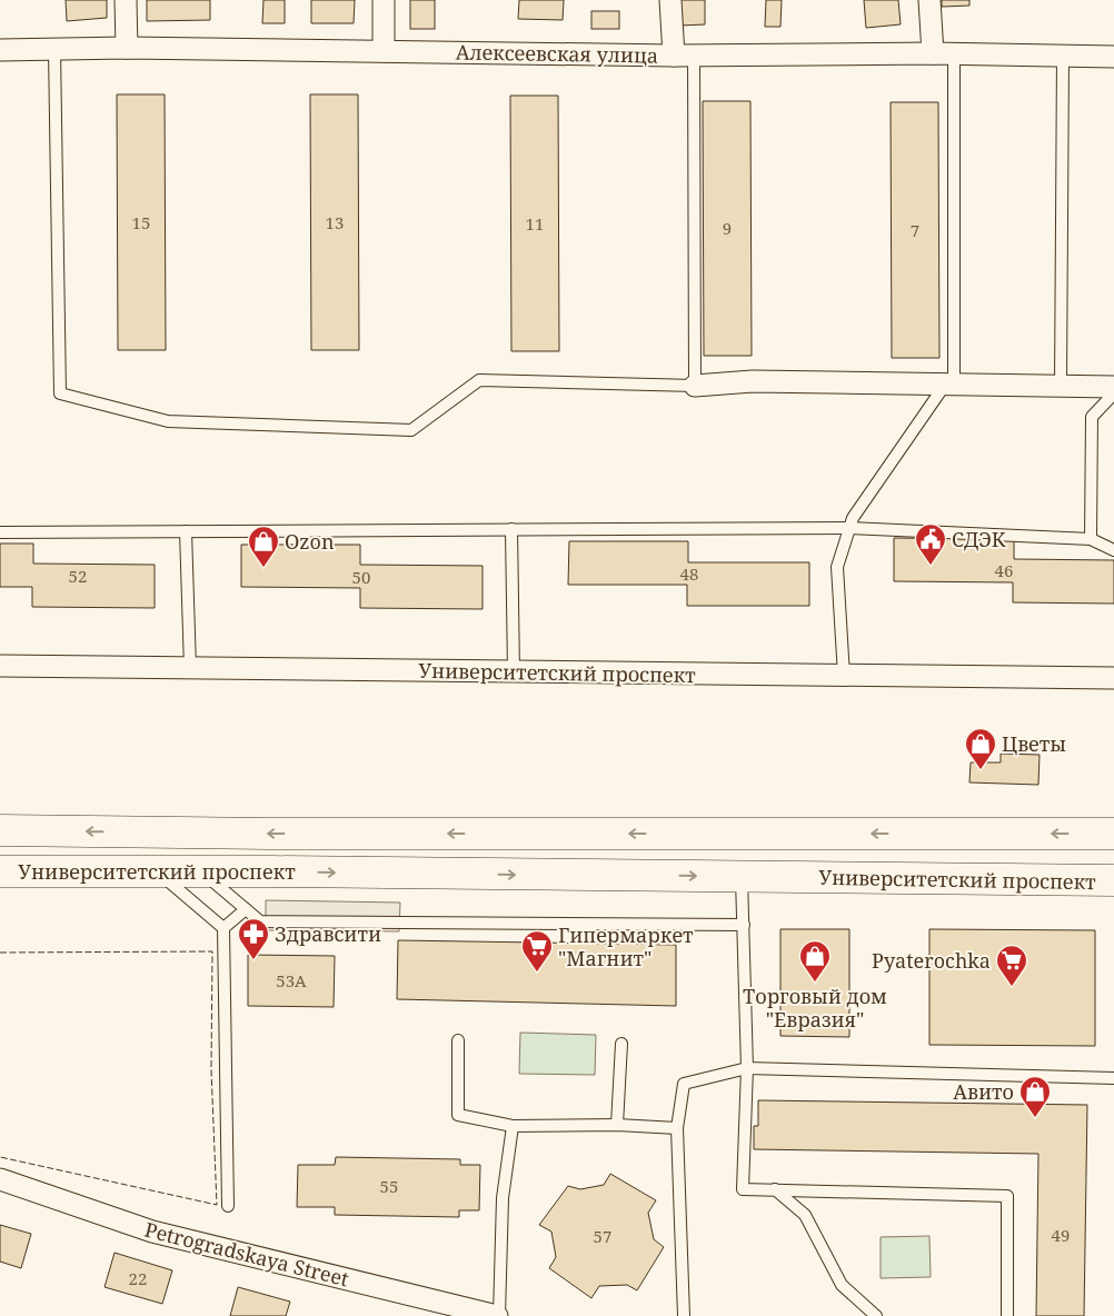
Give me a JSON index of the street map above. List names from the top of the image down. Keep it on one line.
{"streets":{"highway":["Университетский проспект"],"street":["Алексеевская улица","Petrogradskaya Street"]},"places":{"public building":["СДЭК"],"shop":["Ozon","Цветы","Торговый дом \"Евразия\"","Авито"],"pharmacy":["Здравсити"],"supermarket":["Гипермаркет \"Магнит\"","Pyaterochka"]},"house_numbers":["15","13","11","9","7","46","48","52","50","53А","55","49","57","22"]}
